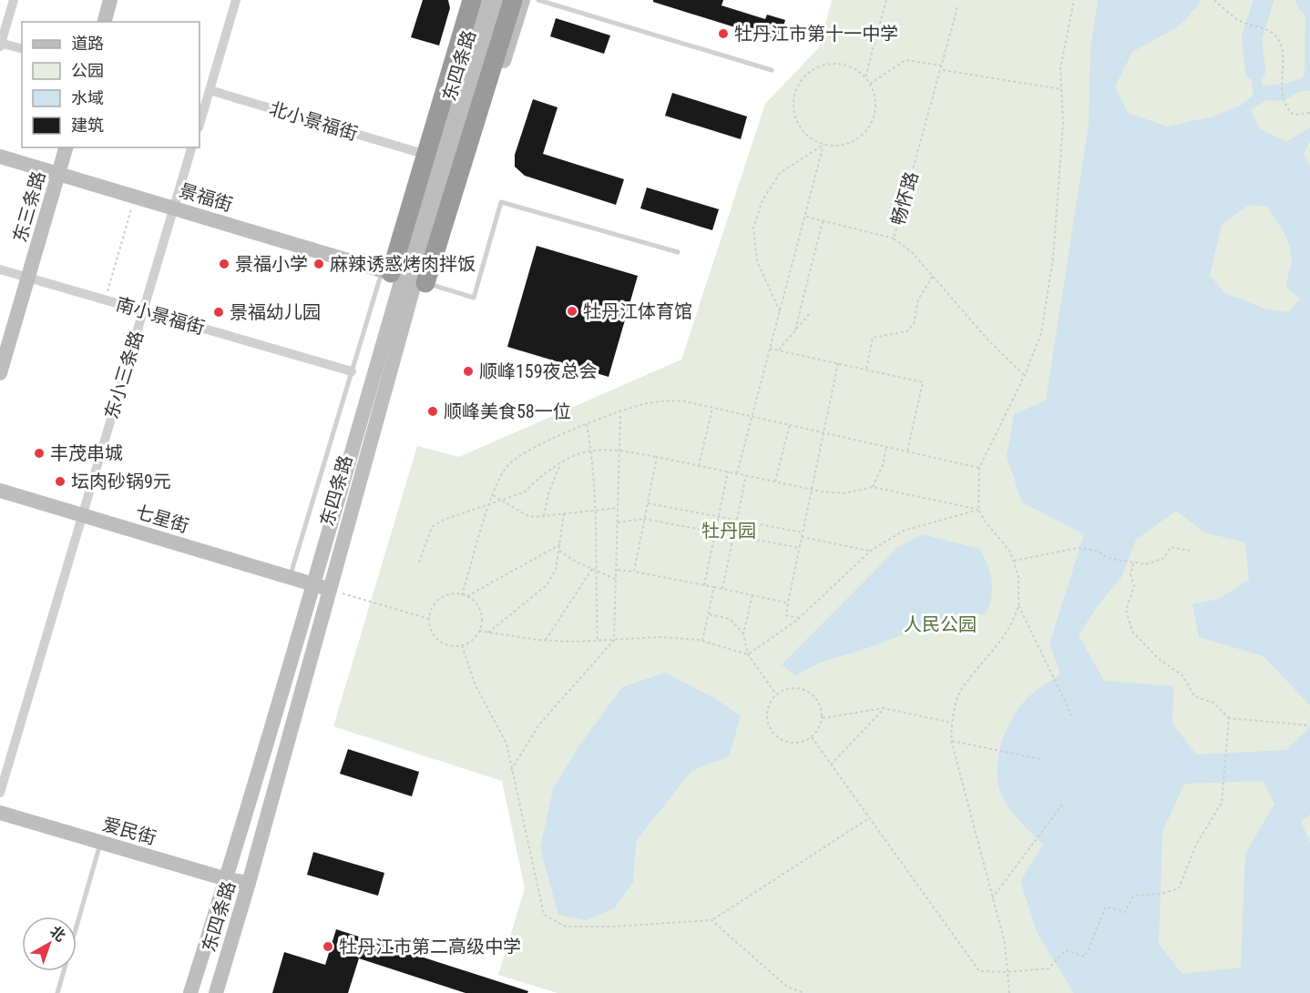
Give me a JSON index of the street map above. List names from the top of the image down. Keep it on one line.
{"streets":{"street":["东四条路","北小景福街","景福街","东三条路","南小景福街","东小三条路","七星街","爱民街"],"path":["畅怀路"]},"crossings":[["东四条路","七星街"],["东四条路","爱民街"],["景福街","东三条路"],["景福街","东小三条路"],["东三条路","南小景福街"],["南小景福街","东小三条路"],["东小三条路","七星街"]],"parks":["牡丹园","人民公园"],"places":["牡丹江市第十一中学","景福小学","麻辣诱惑烤肉拌饭","牡丹江体育馆","景福幼儿园","顺峰159夜总会","顺峰美食58一位","丰茂串城","坛肉砂锅9元","牡丹江市第二高级中学"],"legend":["道路","公园","水域","建筑"],"north":"top right"}
